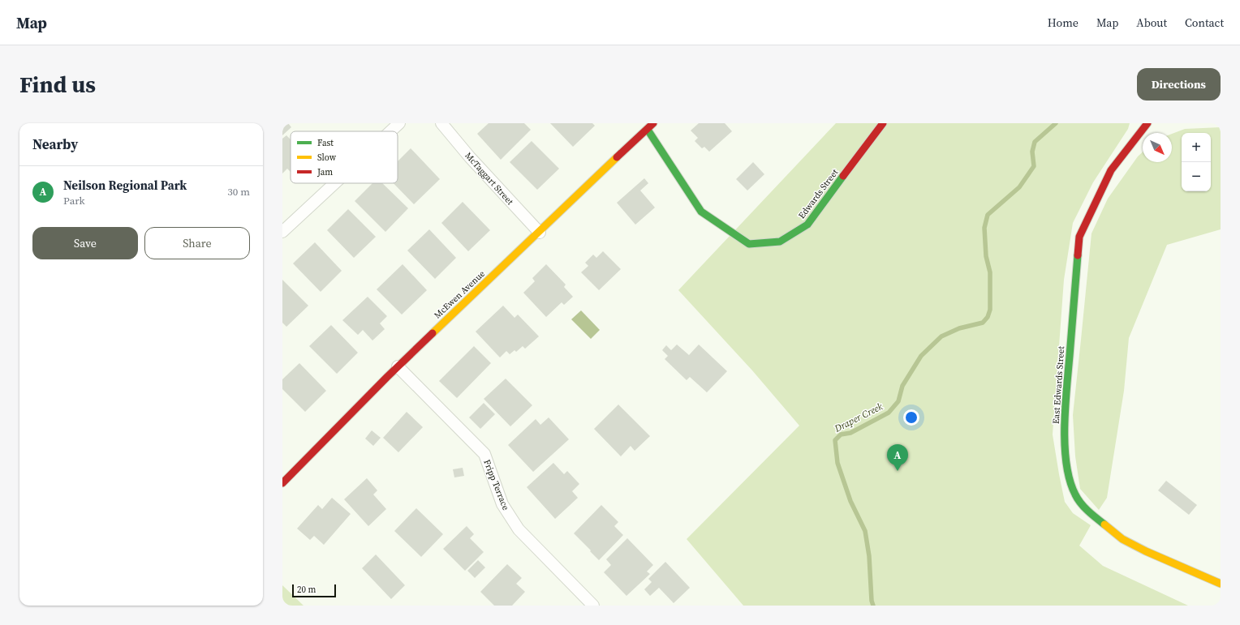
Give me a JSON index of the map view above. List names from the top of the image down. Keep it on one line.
{"streets":{"street":["McTaggart Street","Edwards Street","McEwen Avenue","East Edwards Street","Fripp Terrace"]},"crossings":[["McTaggart Street","McEwen Avenue"],["Edwards Street","McEwen Avenue"],["McEwen Avenue","Fripp Terrace"]],"water":["Draper Creek"],"legend":["Fast","Slow","Jam"],"scale_bar":"20 m","north":"bottom right","page":{"header":"Map","nav":["Home","Map","About","Contact"],"buttons":["Directions",["Save","Share"]],"title":"Find us","heading":"Nearby","map_buttons":["+","−"],"list":[{"mark":"A","name":"Neilson Regional Park","note":"Park","value":"30 m"}],"pins":"A","scale":"20 m"}}
